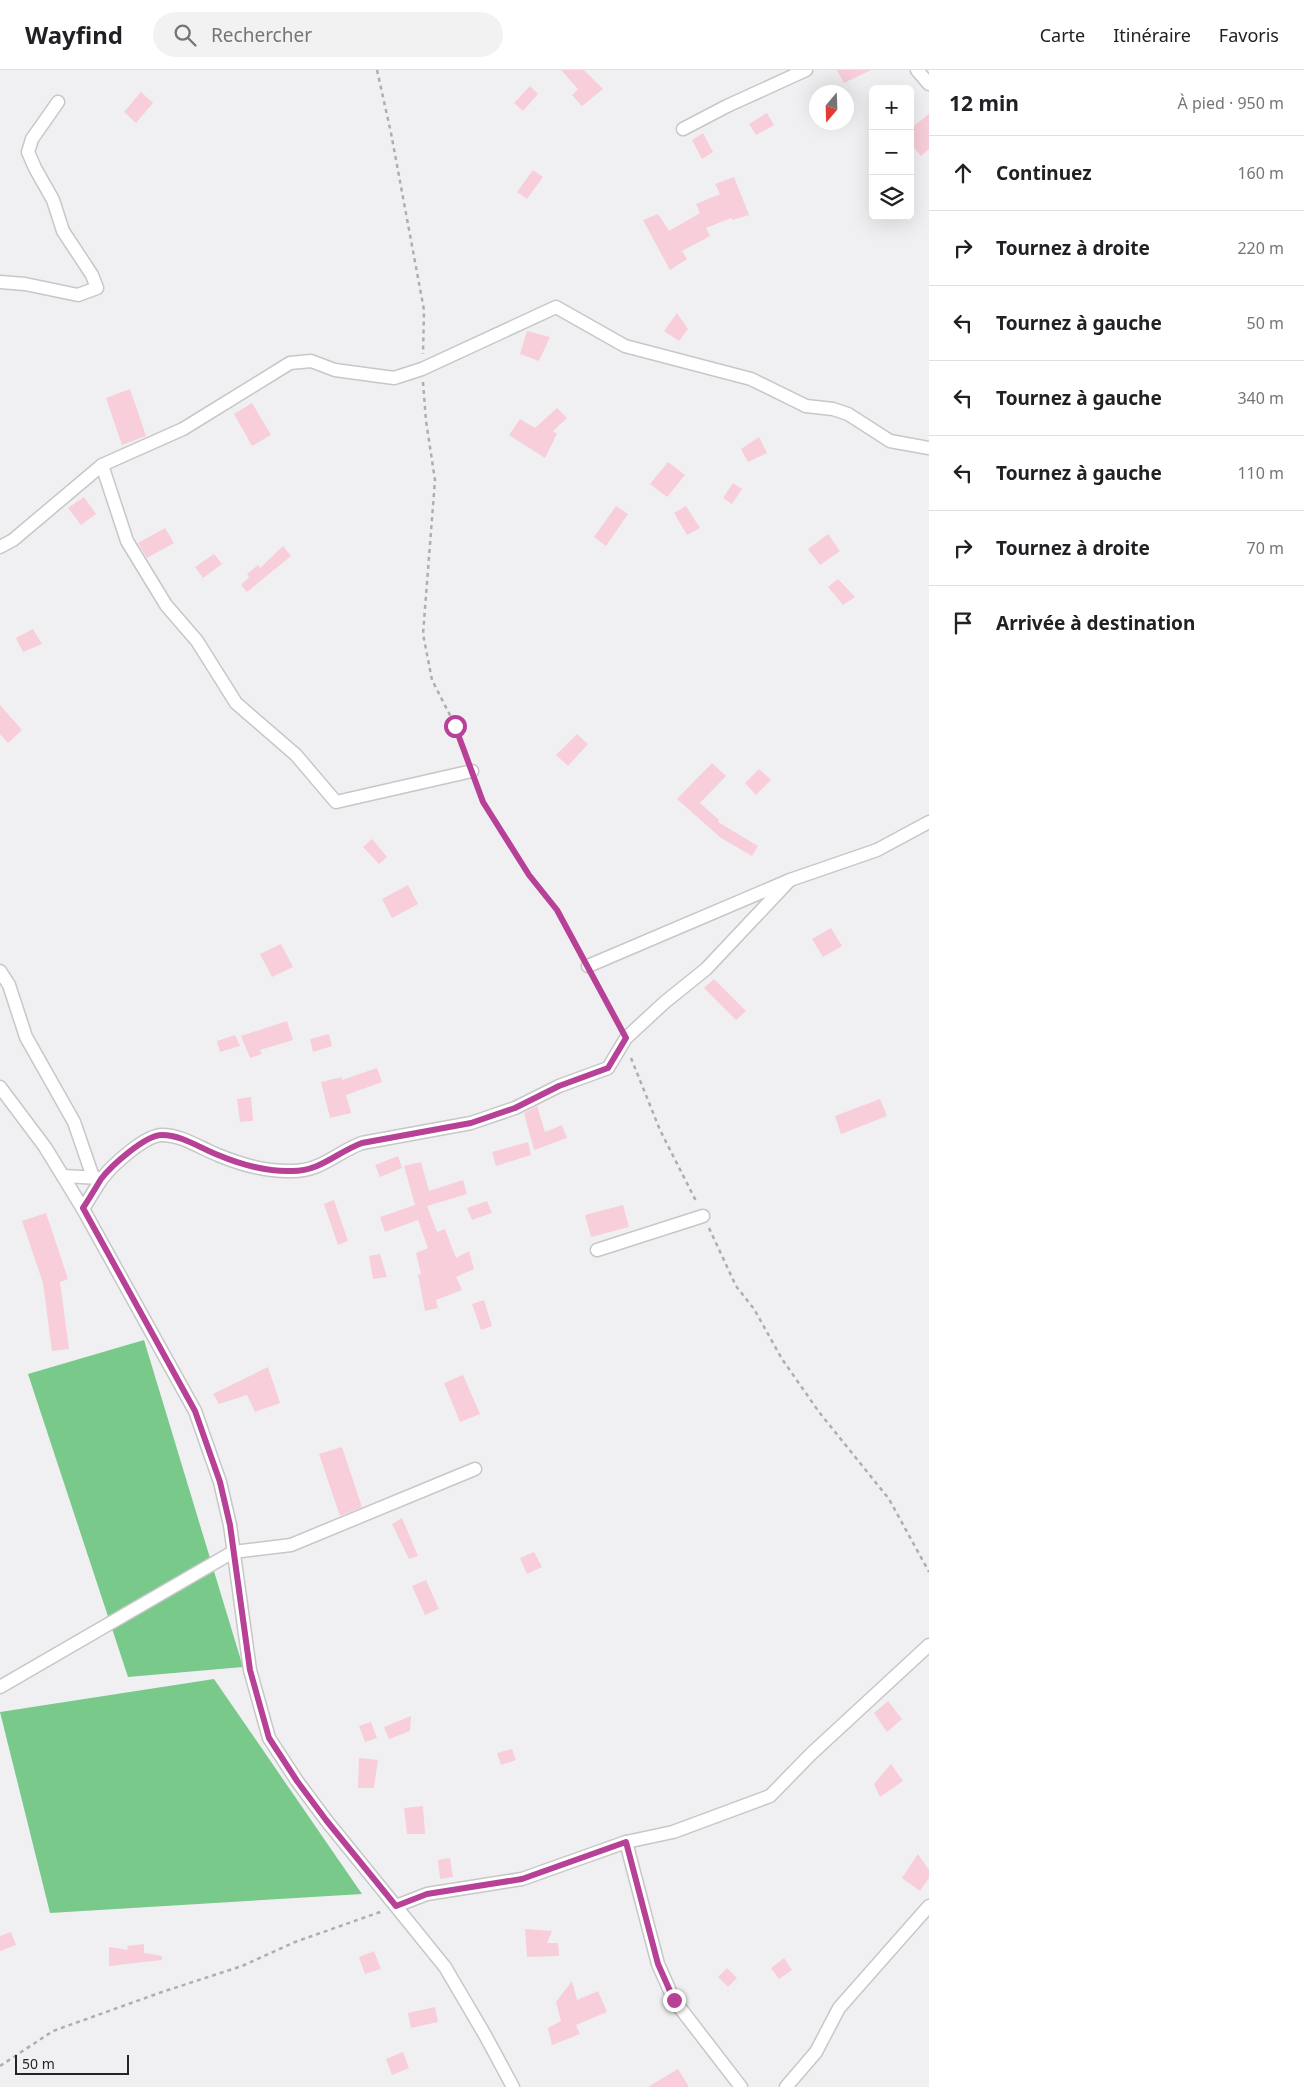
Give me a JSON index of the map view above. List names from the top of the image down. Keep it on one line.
{"scale_bar":"50 m","north":"bottom","page":{"header":"Wayfind","search":"Rechercher","nav":["Carte","Itinéraire","Favoris"],"heading":["12 min","À pied · 950 m"],"map_buttons":["+","−"],"list":[["Continuez","160 m"],["Tournez à droite","220 m"],["Tournez à gauche","50 m"],["Tournez à gauche","340 m"],["Tournez à gauche","110 m"],["Tournez à droite","70 m"],"Arrivée à destination"],"scale":"50 m"}}
